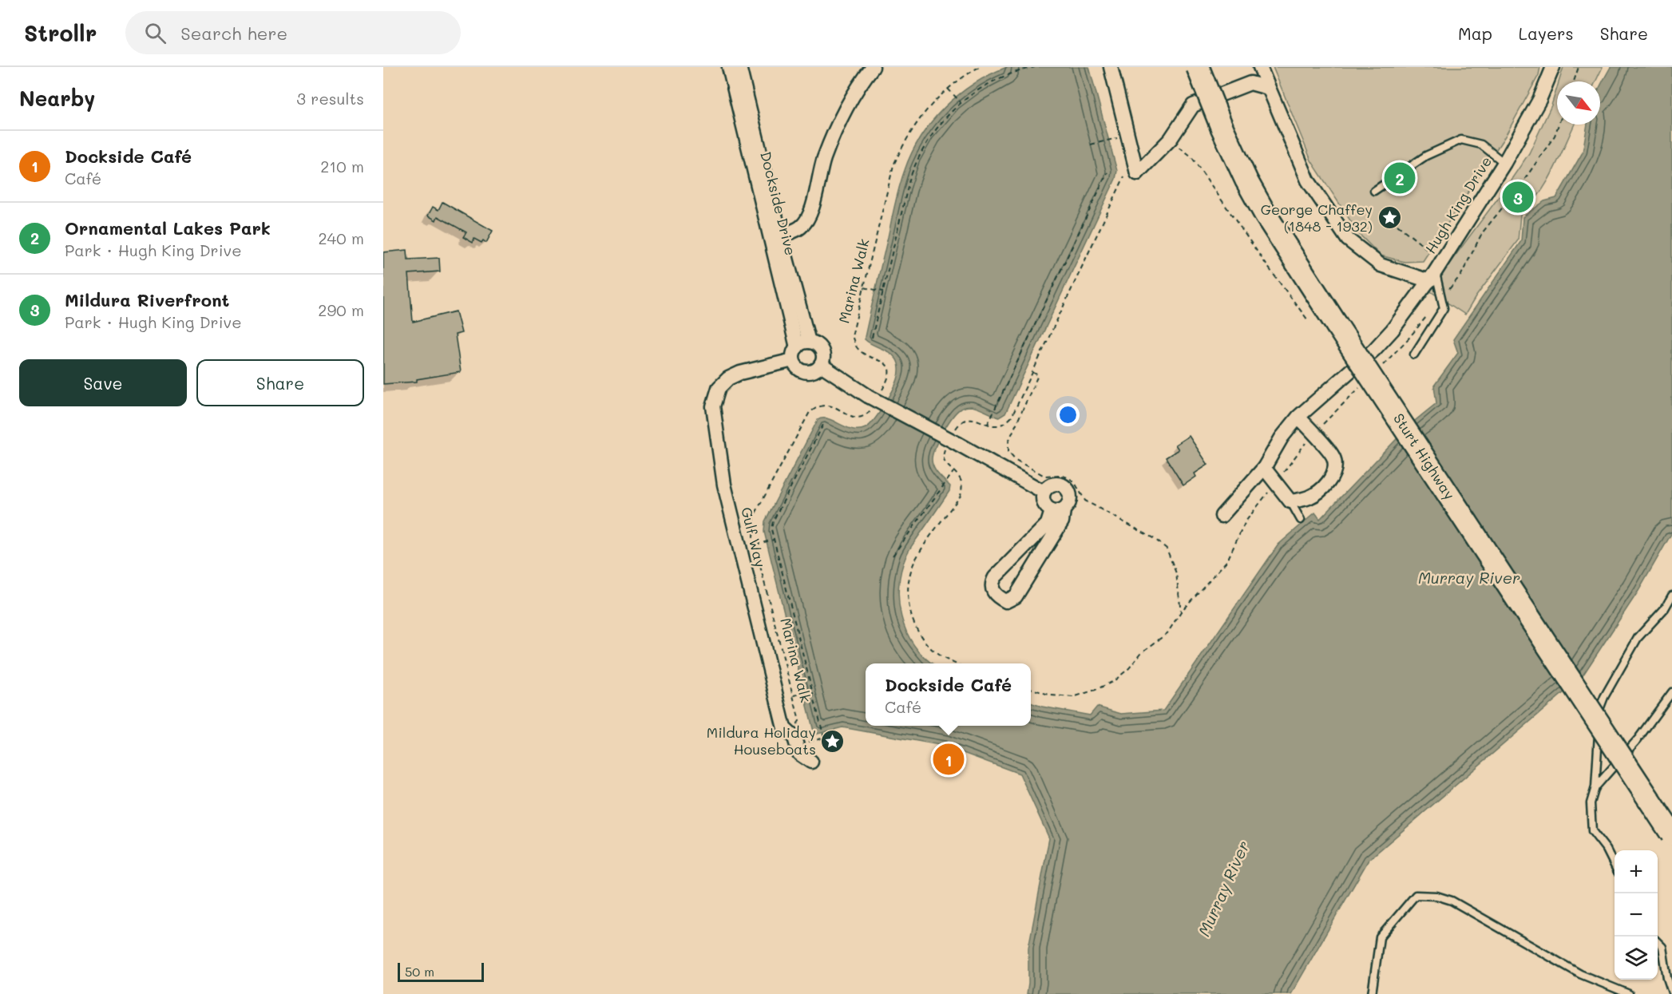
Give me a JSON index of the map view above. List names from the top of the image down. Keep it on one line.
{"streets":{"highway":["Sturt Highway"],"street":["Dockside Drive","Hugh King Drive","Gulf Way"],"path":["Marina Walk"]},"crossings":[["Dockside Drive","Gulf Way"],["Marina Walk","Gulf Way"]],"water":["Murray River"],"places":{"place":["George Chaffey (1848 - 1932)","Mildura Holiday Houseboats"]},"scale_bar":"50 m","north":"bottom right","page":{"header":"Strollr","search":"Search here","nav":["Map","Layers","Share"],"heading":["Nearby","3 results"],"list":[{"mark":"1","name":"Dockside Café","note":"Café","value":"210 m"},{"mark":"2","name":"Ornamental Lakes Park","note":"Park · Hugh King Drive","value":"240 m"},{"mark":"3","name":"Mildura Riverfront","note":"Park · Hugh King Drive","value":"290 m"}],"pins":["2","3","1"],"buttons":["Save","Share"],"popup":["Dockside Café","Café"],"map_buttons":["+","−"],"scale":"50 m"}}
